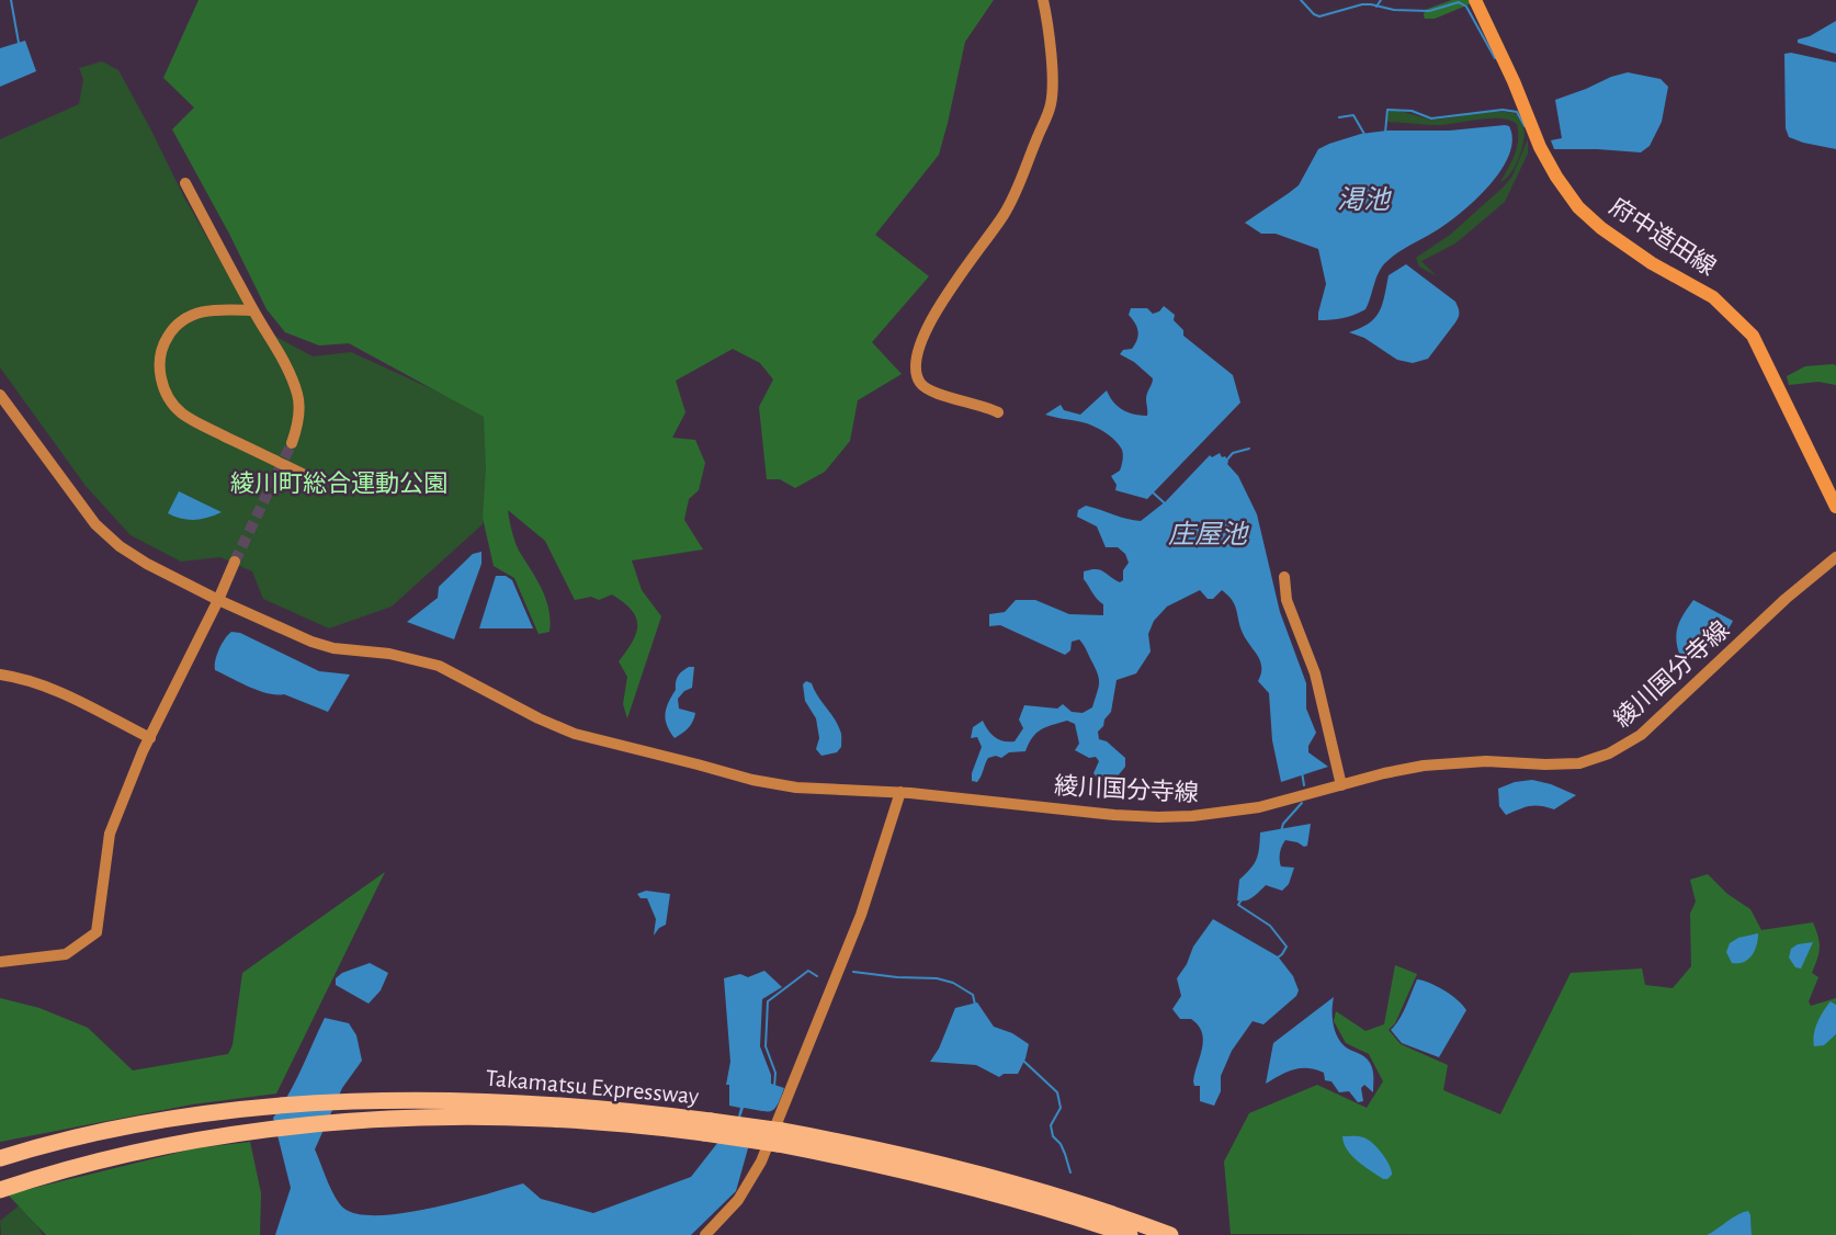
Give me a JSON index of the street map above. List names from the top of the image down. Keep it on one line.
{"streets":{"highway":["Takamatsu Expressway"],"main road":["府中造田線"],"street":["綾川国分寺線"]},"water":["渇池","庄屋池"],"parks":["綾川町総合運動公園"]}
